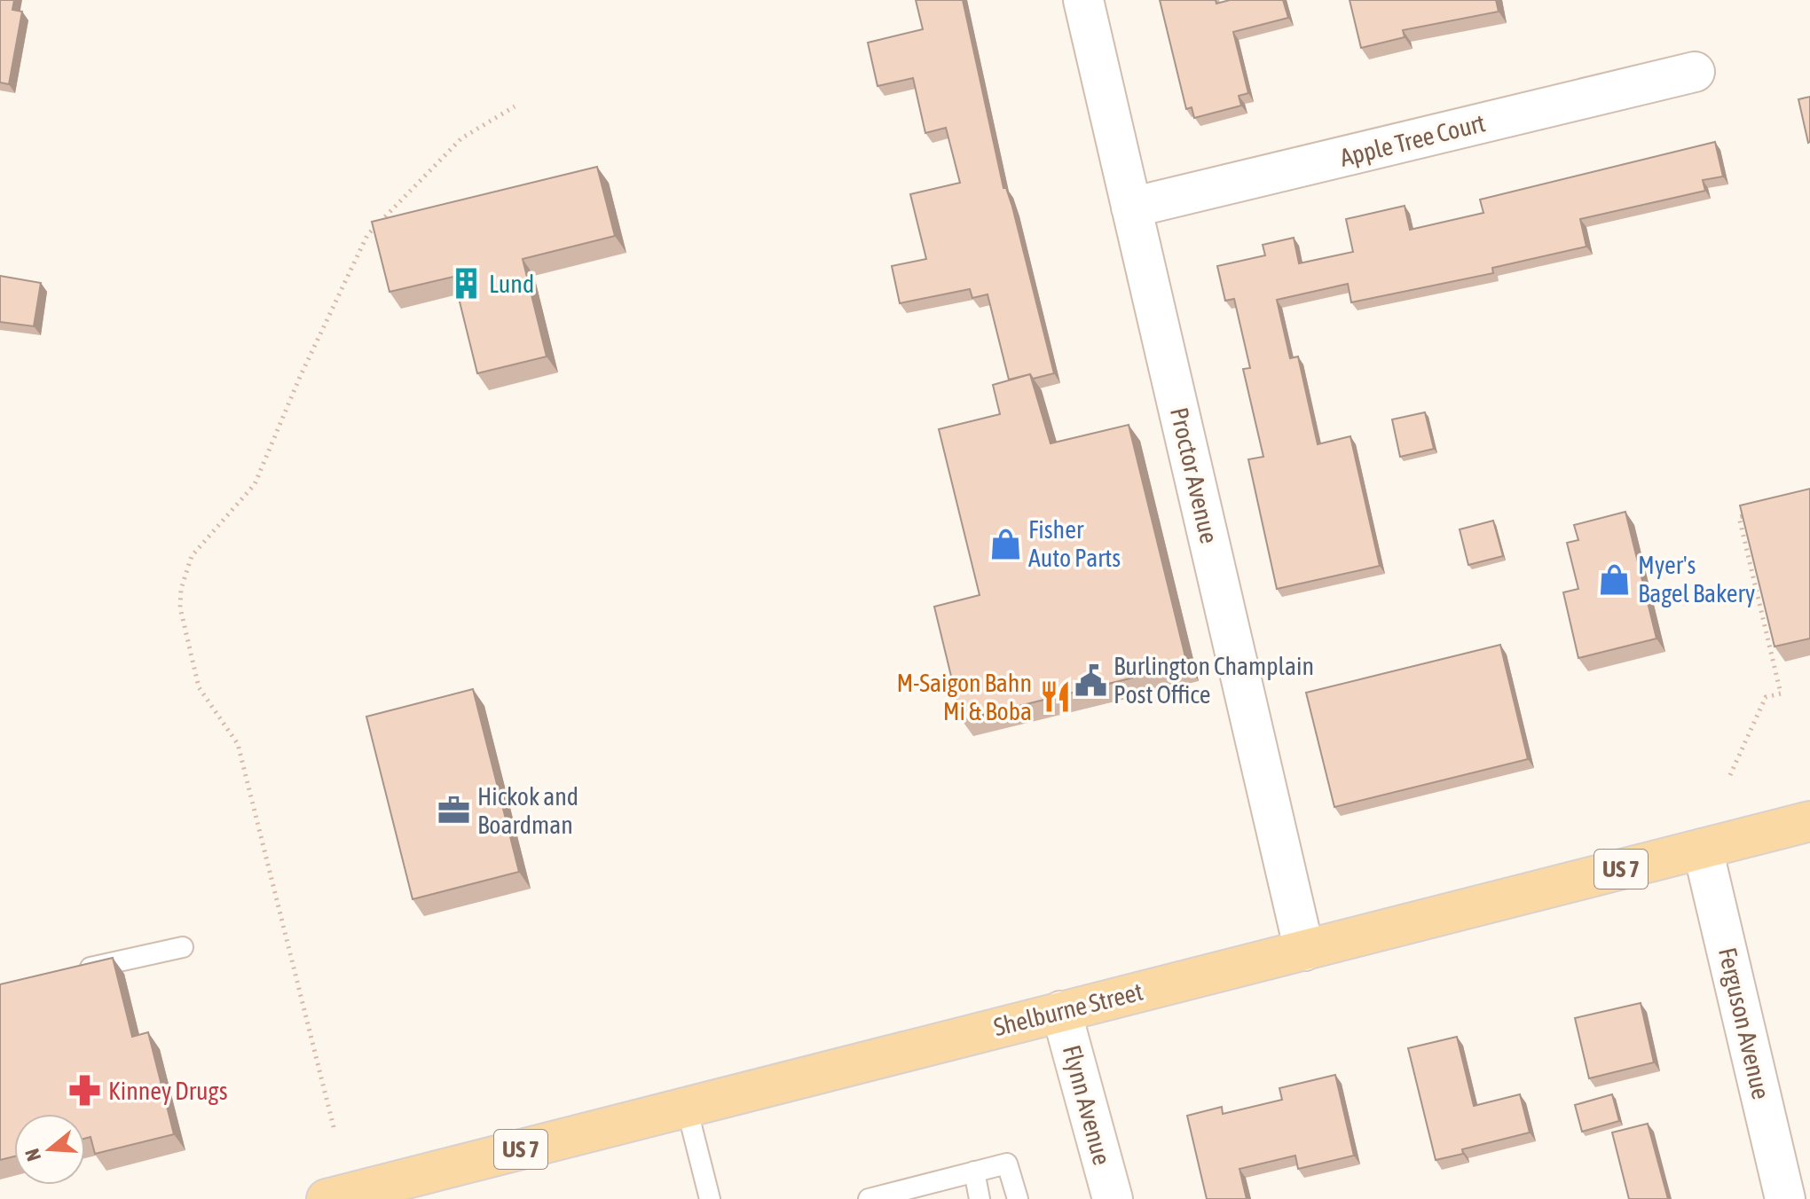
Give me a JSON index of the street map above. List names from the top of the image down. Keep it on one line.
{"streets":{"main road":["US 7","Shelburne Street"],"street":["Apple Tree Court","Proctor Avenue","Ferguson Avenue","Flynn Avenue"]},"crossings":[["Apple Tree Court","Proctor Avenue"],["Proctor Avenue","Shelburne Street"],["Shelburne Street","Ferguson Avenue"],["Shelburne Street","Flynn Avenue"]],"places":{"building":["Lund"],"shop":["Fisher Auto Parts","Myer's Bagel Bakery"],"public building":["Burlington Champlain Post Office"],"restaurant":["M-Saigon Bahn Mi & Boba"],"office":["Hickok and Boardman"],"pharmacy":["Kinney Drugs"]},"north":"left"}
